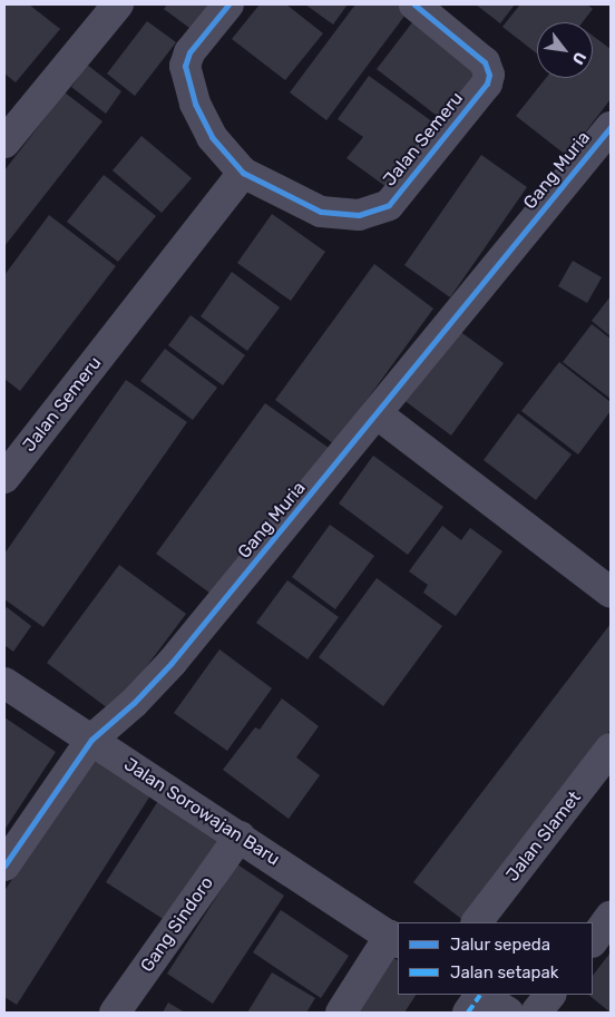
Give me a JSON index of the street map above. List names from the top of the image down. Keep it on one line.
{"streets":{"street":["Jalan Semeru","Gang Muria","Jalan Sorowajan Baru","Jalan Slamet","Gang Sindoro"]},"crossings":[["Gang Muria","Jalan Sorowajan Baru"],["Jalan Sorowajan Baru","Gang Sindoro"]],"legend":["Jalur sepeda","Jalan setapak"],"north":"bottom right"}
